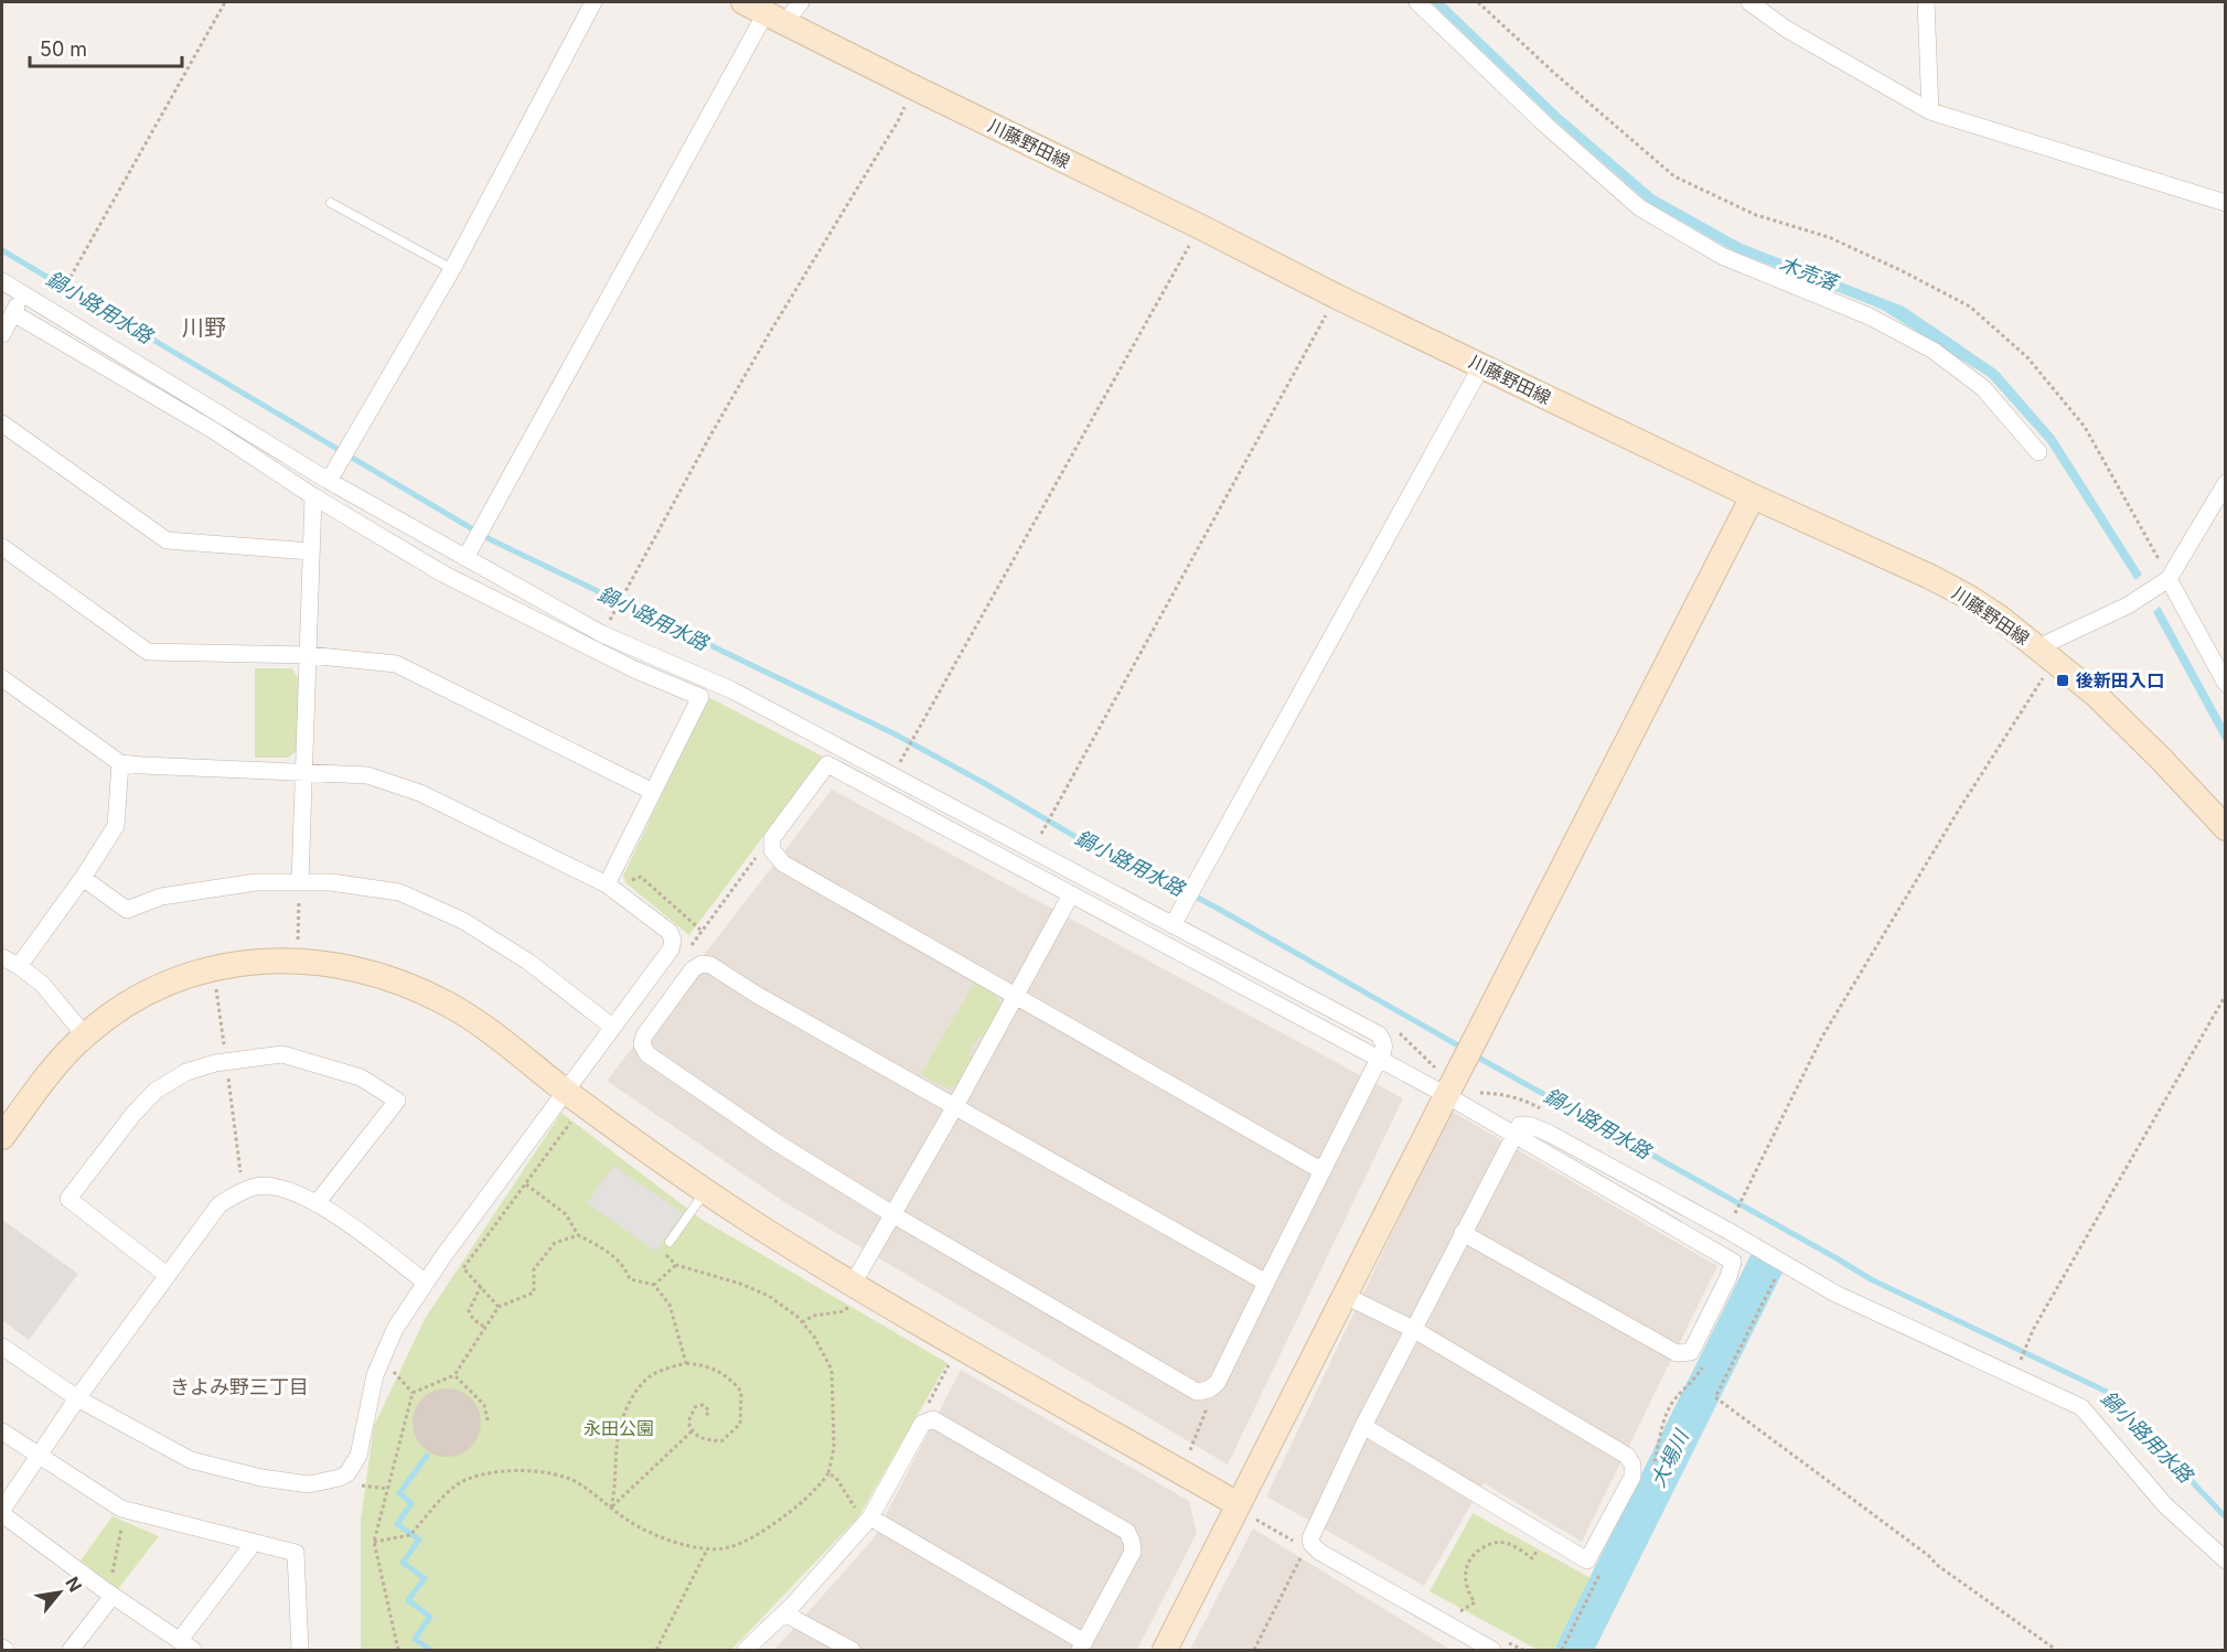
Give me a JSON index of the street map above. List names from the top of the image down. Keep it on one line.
{"streets":{"street":["川藤野田線"]},"districts":["川野","きよみ野三丁目"],"water":["木売落","鍋小路用水路","大場川"],"parks":["永田公園"],"places":{"transit":["後新田入口"]},"scale_bar":"50 m","north":"top right"}
